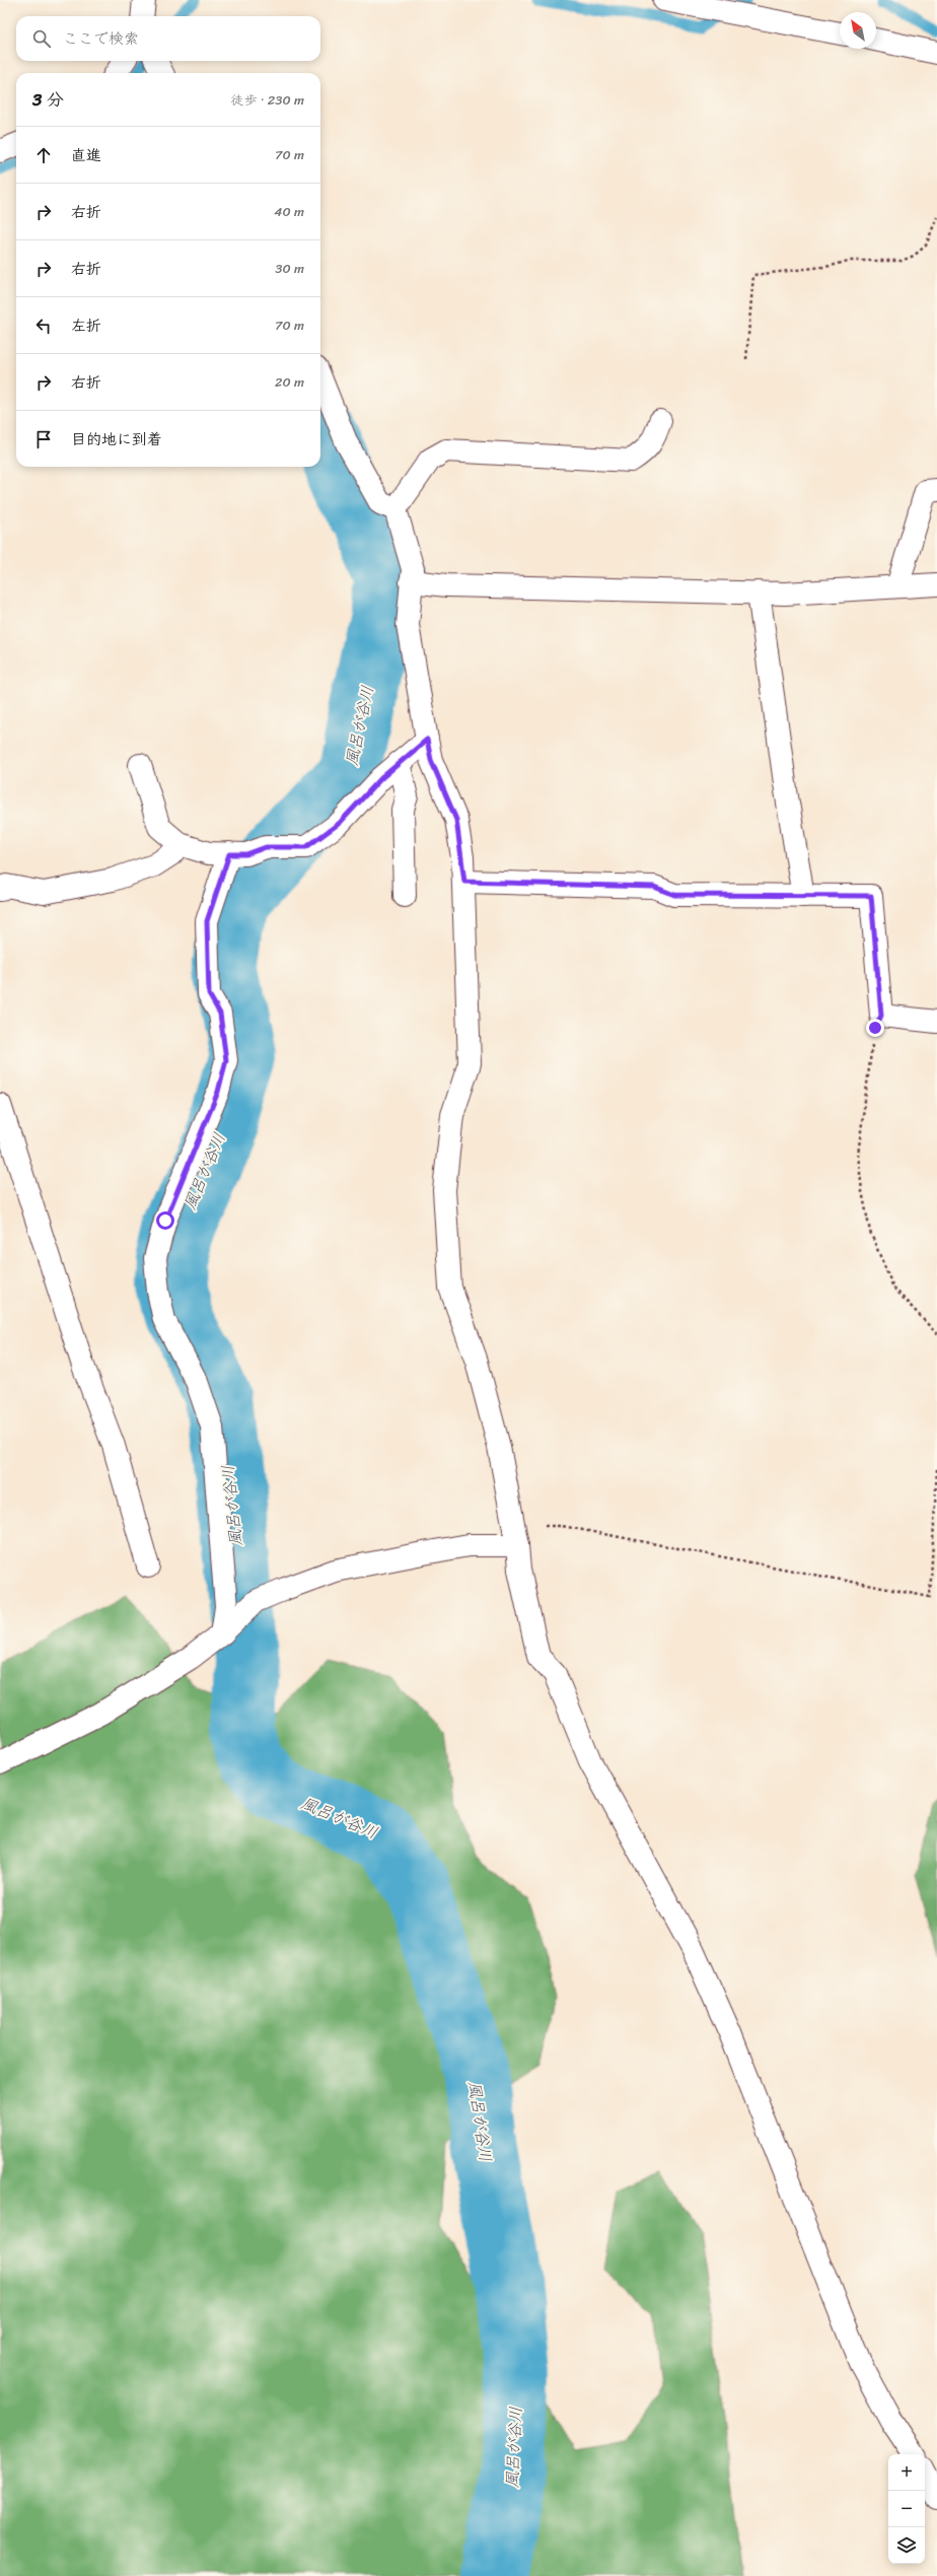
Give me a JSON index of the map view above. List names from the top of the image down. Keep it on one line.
{"water":["風呂が谷川"],"north":"top left","page":{"search":"ここで検索","heading":["3 分","徒歩 · 230 m"],"list":[["直進","70 m"],["右折","40 m"],["右折","30 m"],["左折","70 m"],["右折","20 m"],"目的地に到着"],"map_buttons":["+","−"]}}
